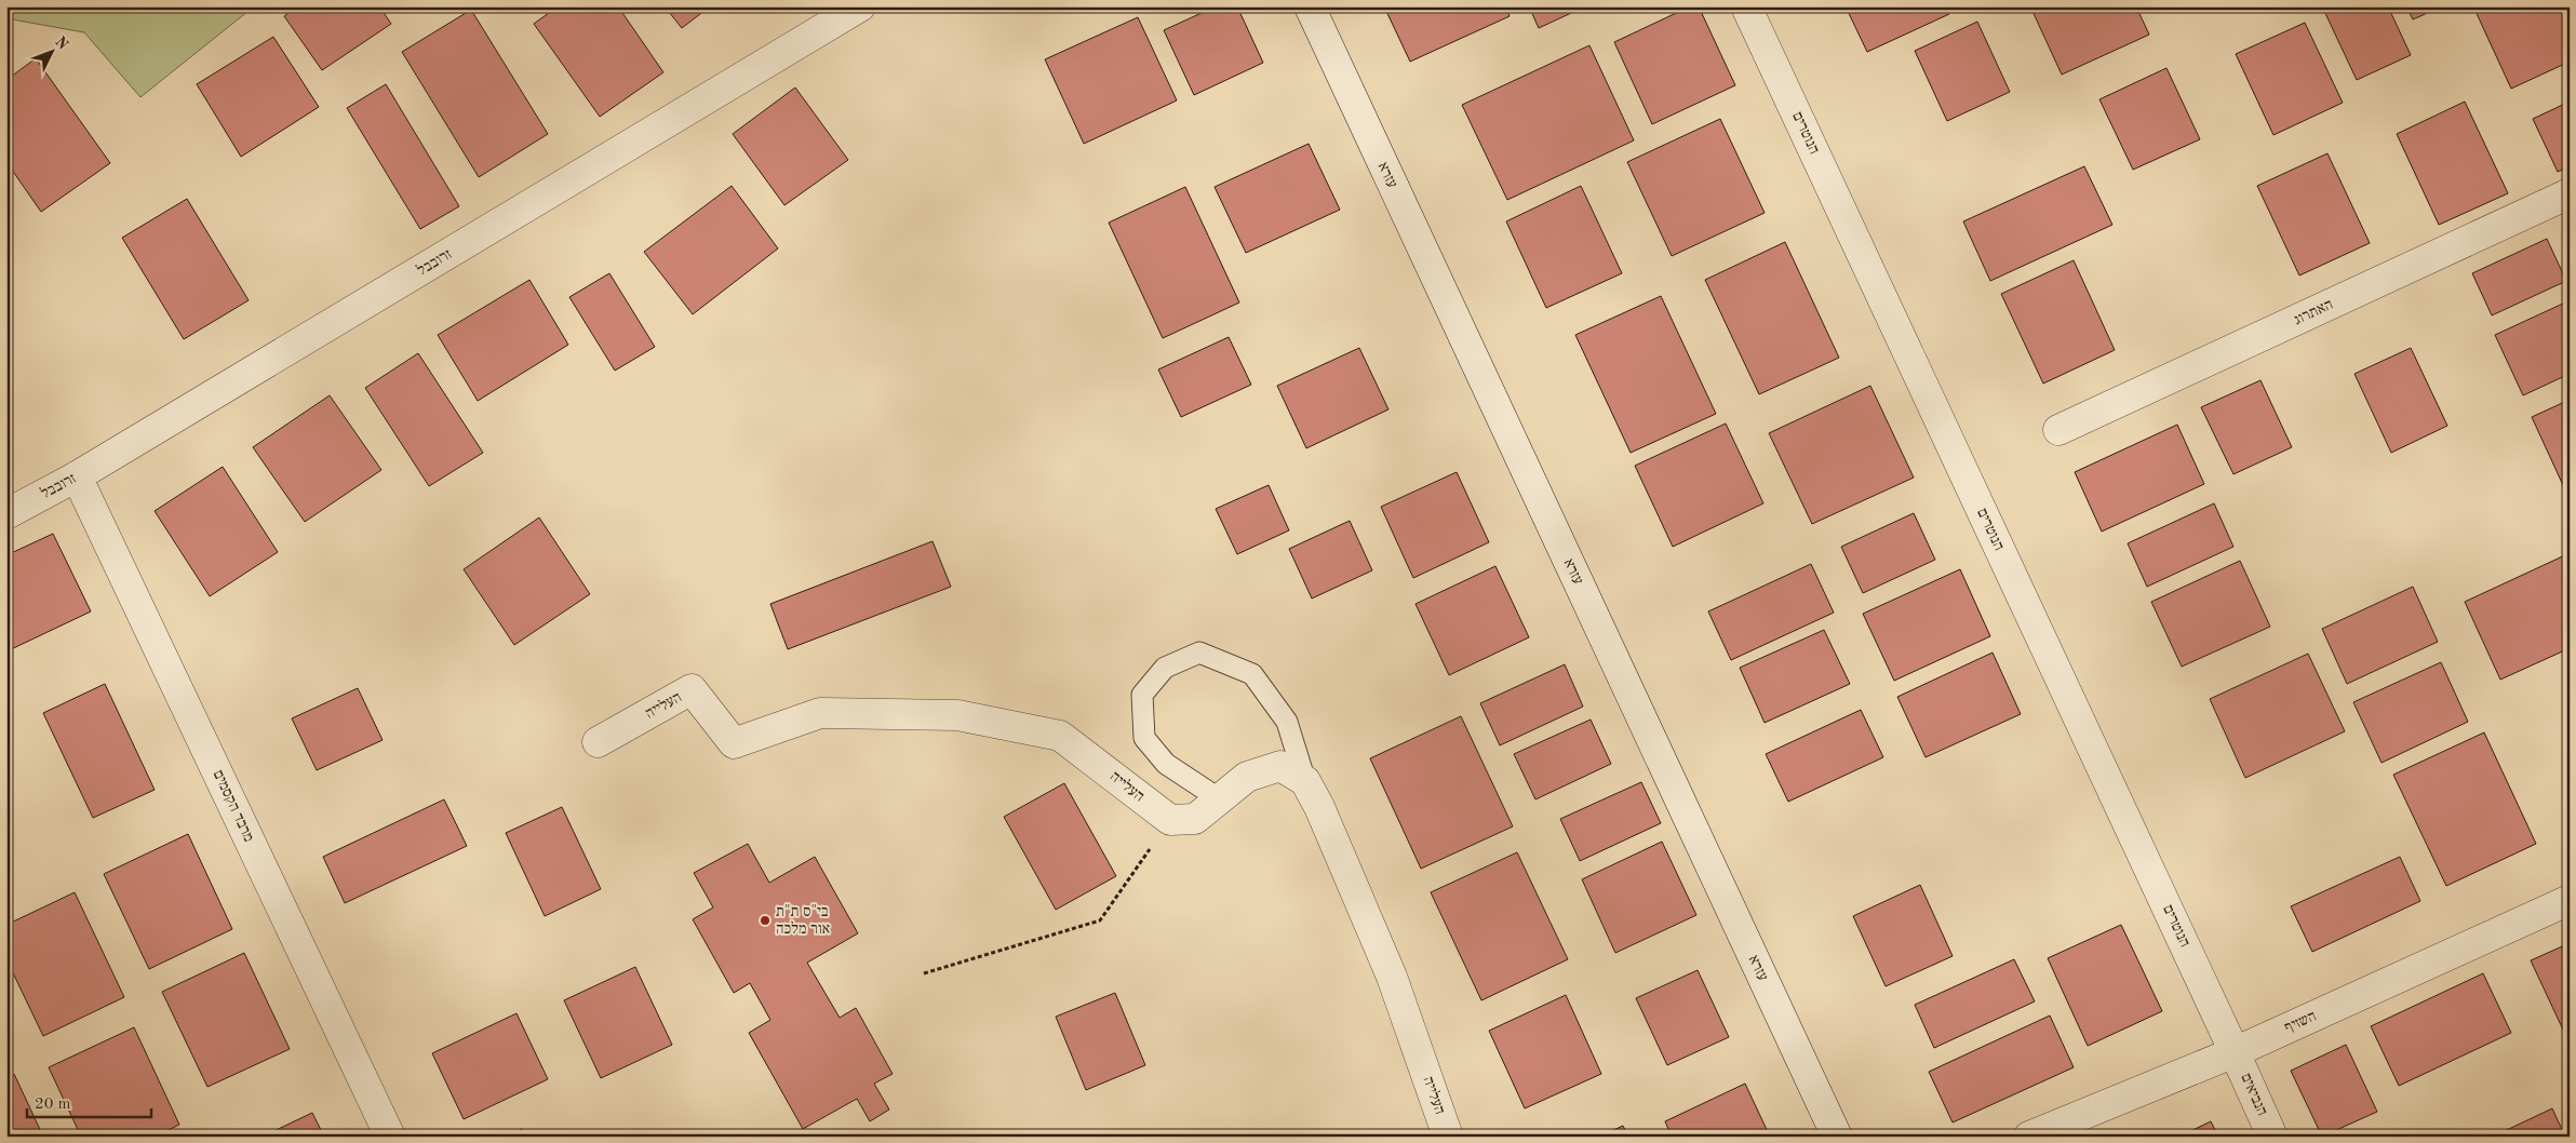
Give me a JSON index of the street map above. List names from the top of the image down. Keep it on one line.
{"streets":{"street":["הנוטרים","עזרא","זרובבל","האתרוג","העלייה","מרבד הקסמים","השזיף","הנביאים"]},"crossings":[["הנוטרים","השזיף"],["הנוטרים","הנביאים"],["זרובבל","מרבד הקסמים"],["השזיף","הנביאים"]],"places":["בי\"ס ת\"ת אור מלכה"],"scale_bar":"20 m","north":"top right"}
